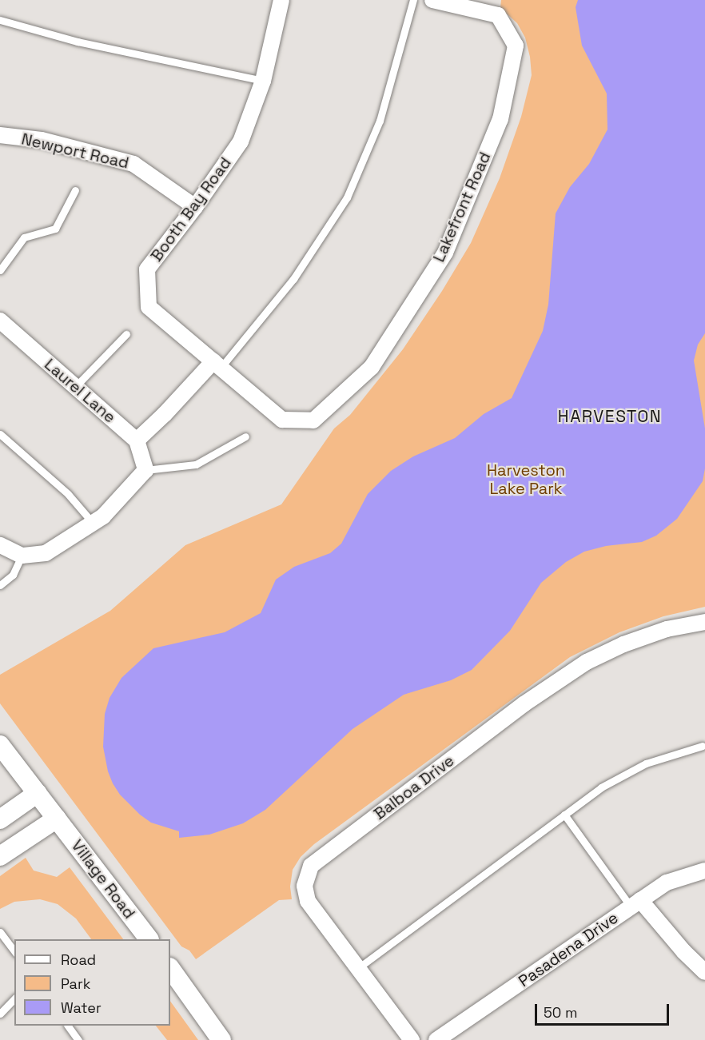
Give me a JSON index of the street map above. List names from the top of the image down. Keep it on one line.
{"streets":{"street":["Newport Road","Lakefront Road","Booth Bay Road","Laurel Lane","Balboa Drive","Village Road","Pasadena Drive"]},"crossings":[["Newport Road","Booth Bay Road"],["Lakefront Road","Booth Bay Road"]],"districts":["HARVESTON"],"parks":["Harveston Lake Park"],"legend":["Road","Park","Water"],"scale_bar":"50 m"}
